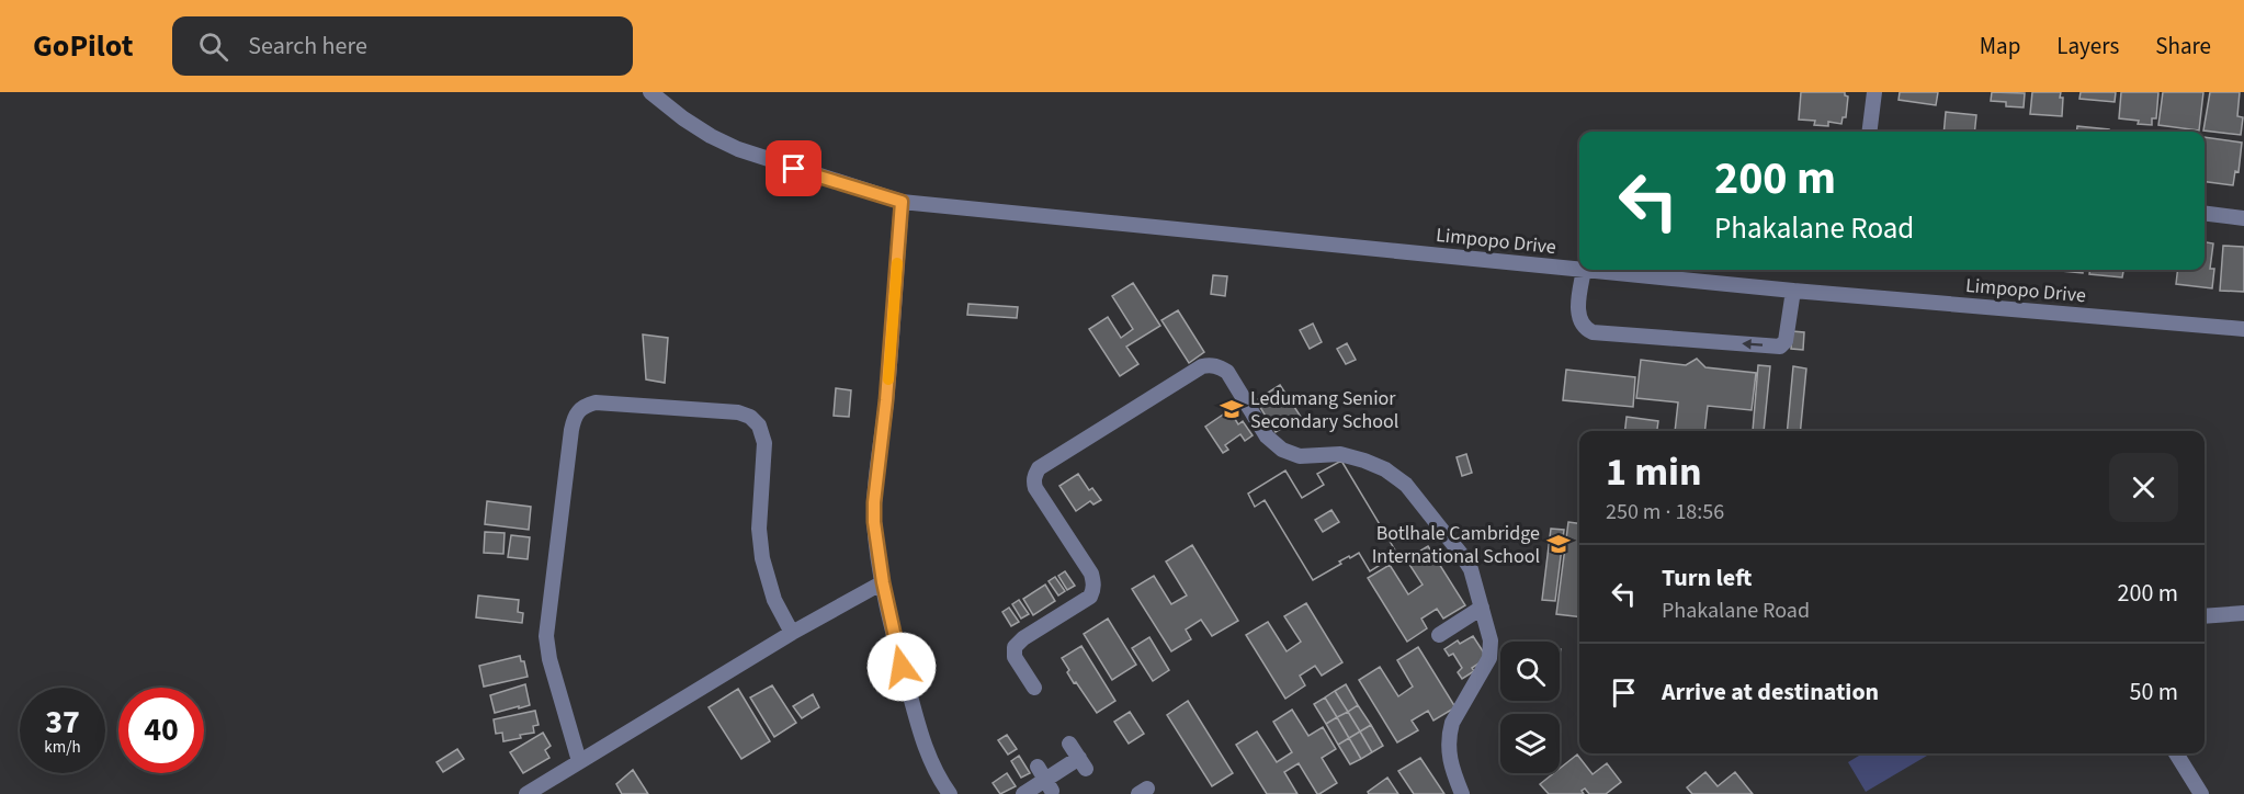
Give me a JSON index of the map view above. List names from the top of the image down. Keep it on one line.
{"streets":{"street":["Limpopo Drive"]},"places":{"school or university":["Ledumang Senior Secondary School","Botlhale Cambridge International School"]},"page":{"header":"GoPilot","search":"Search here","nav":["Map","Layers","Share"],"turn":["200 m","Phakalane Road"],"heading":["1 min","250 m · 18:56"],"list":[{"name":"Turn left","note":"Phakalane Road","value":"200 m"},{"name":"Arrive at destination","value":"50 m"}],"speed":"37 km/h","limit":"40"}}
